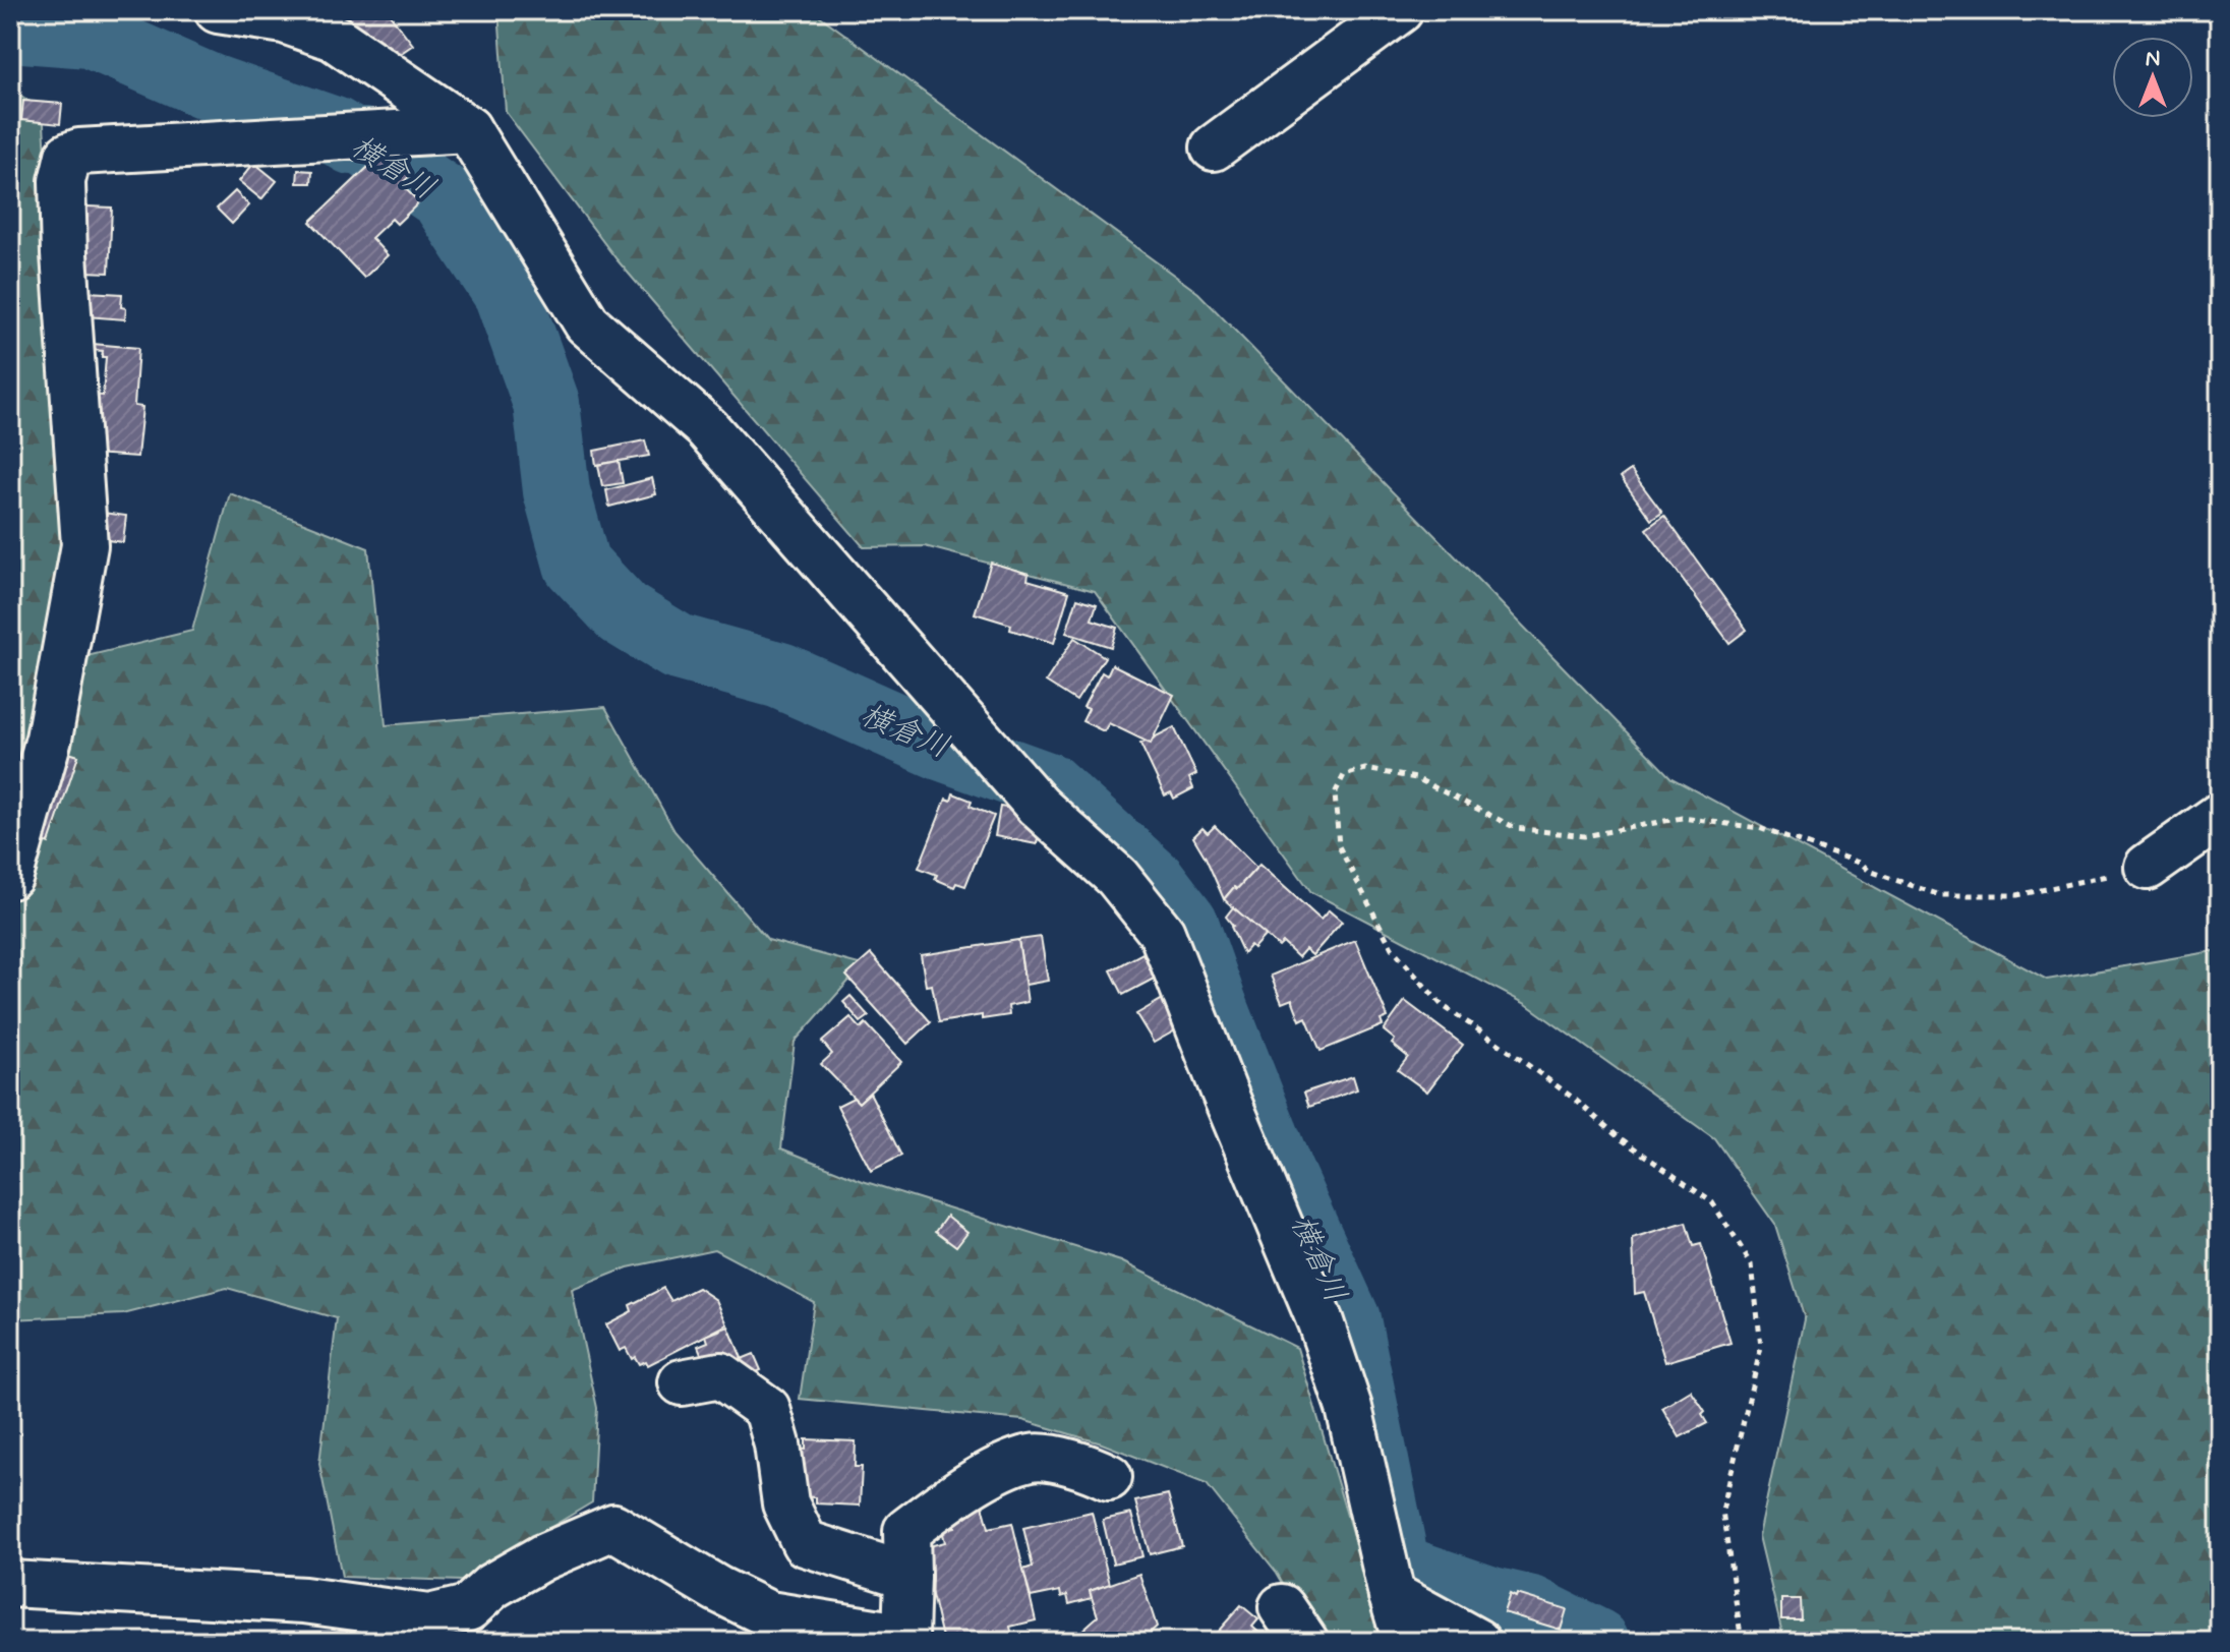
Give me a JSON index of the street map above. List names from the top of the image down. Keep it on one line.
{"water":["横倉川"],"north":"top"}
